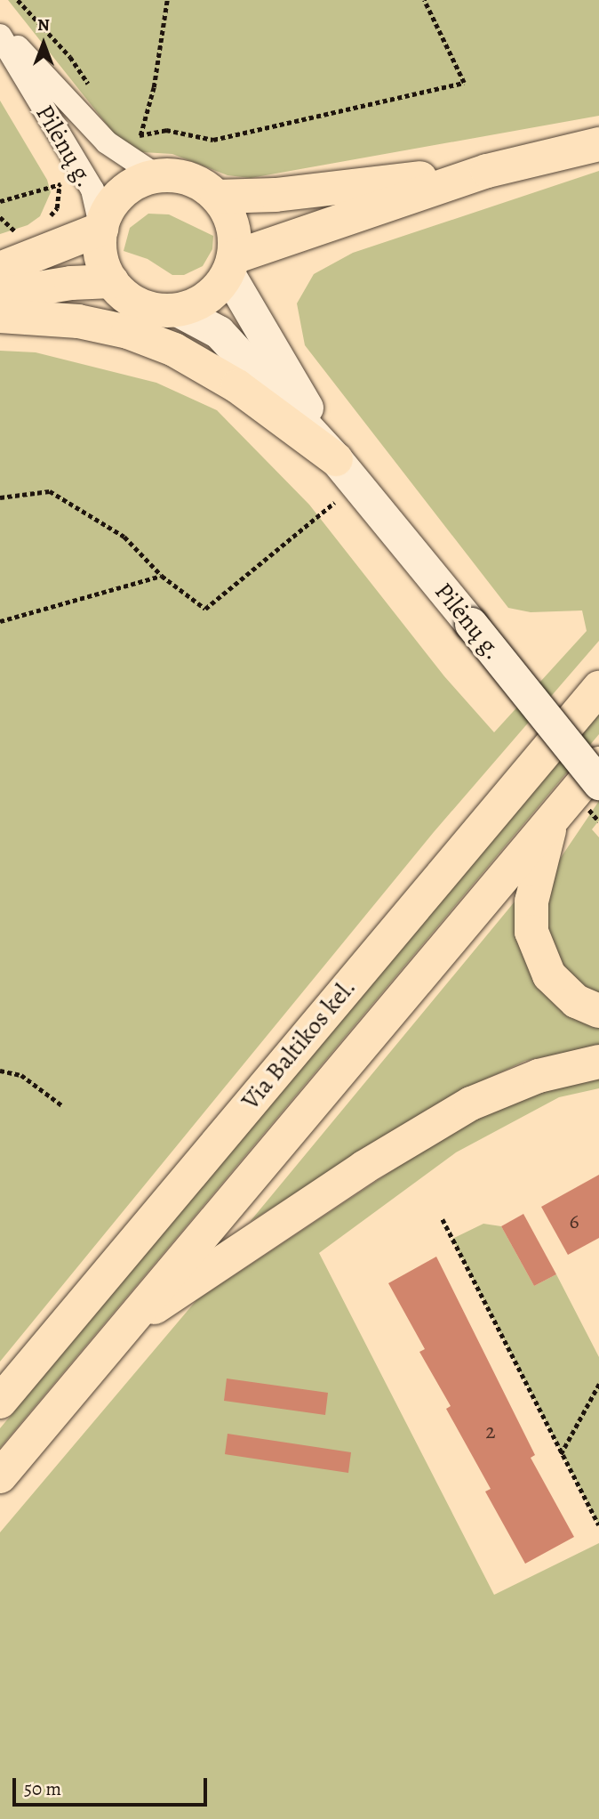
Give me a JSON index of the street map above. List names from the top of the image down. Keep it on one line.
{"streets":{"main road":["Pilėnų g.","Via Baltikos kel."]},"house_numbers":["6","2"],"scale_bar":"50 m","north":"top"}
